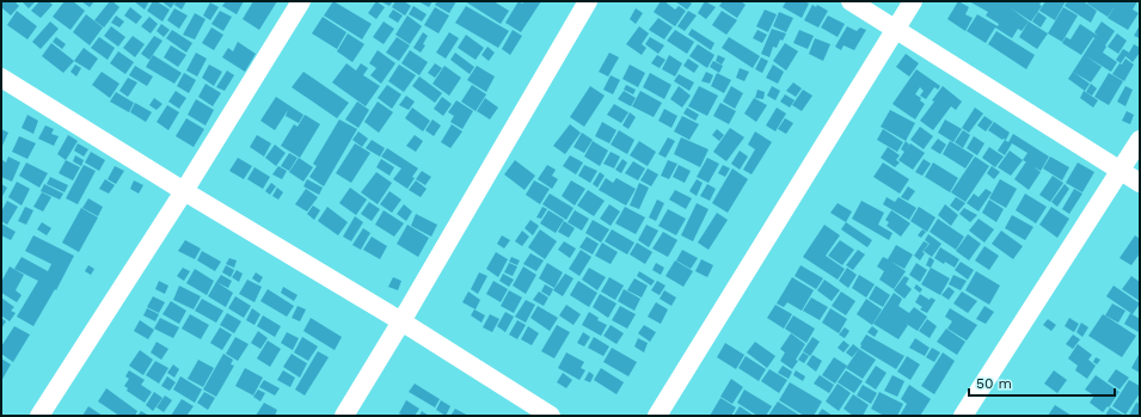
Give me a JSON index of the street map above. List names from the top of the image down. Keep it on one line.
{"scale_bar":"50 m"}
